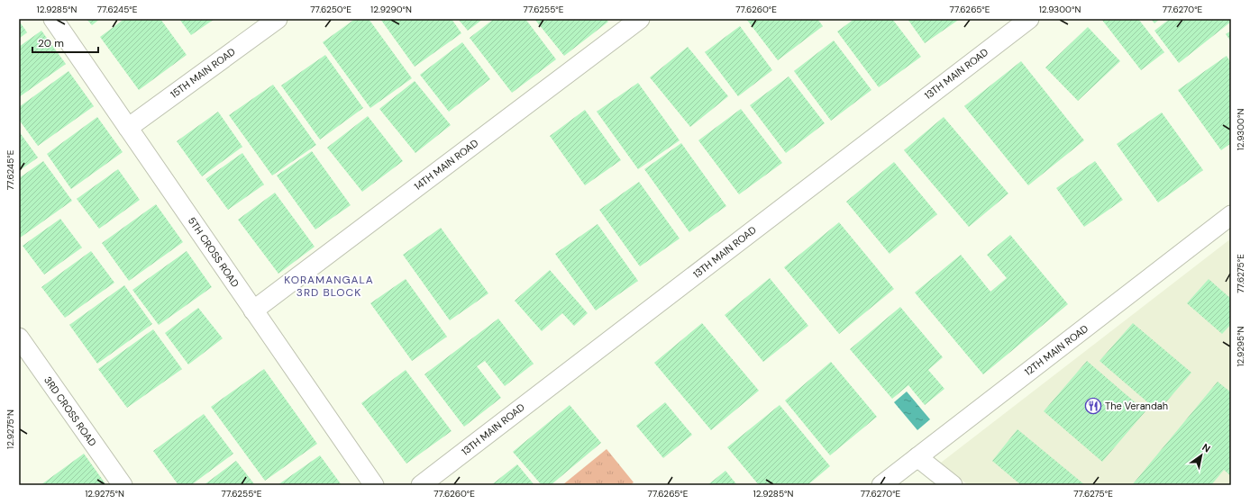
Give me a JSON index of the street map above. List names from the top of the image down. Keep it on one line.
{"streets":{"street":["15TH MAIN ROAD","13TH MAIN ROAD","14TH MAIN ROAD","5TH CROSS ROAD","12TH MAIN ROAD","3RD CROSS ROAD"]},"crossings":[["15TH MAIN ROAD","5TH CROSS ROAD"],["14TH MAIN ROAD","5TH CROSS ROAD"]],"districts":["KORAMANGALA 3RD BLOCK"],"places":{"restaurant":["The Verandah"]},"scale_bar":"20 m","north":"top right","coordinates":["12.9285°N","77.6245°E","77.6250°E","12.9290°N","77.6255°E","77.6260°E","77.6265°E","12.9300°N","77.6270°E","77.6275°E","12.9295°N","12.9275°N"]}
